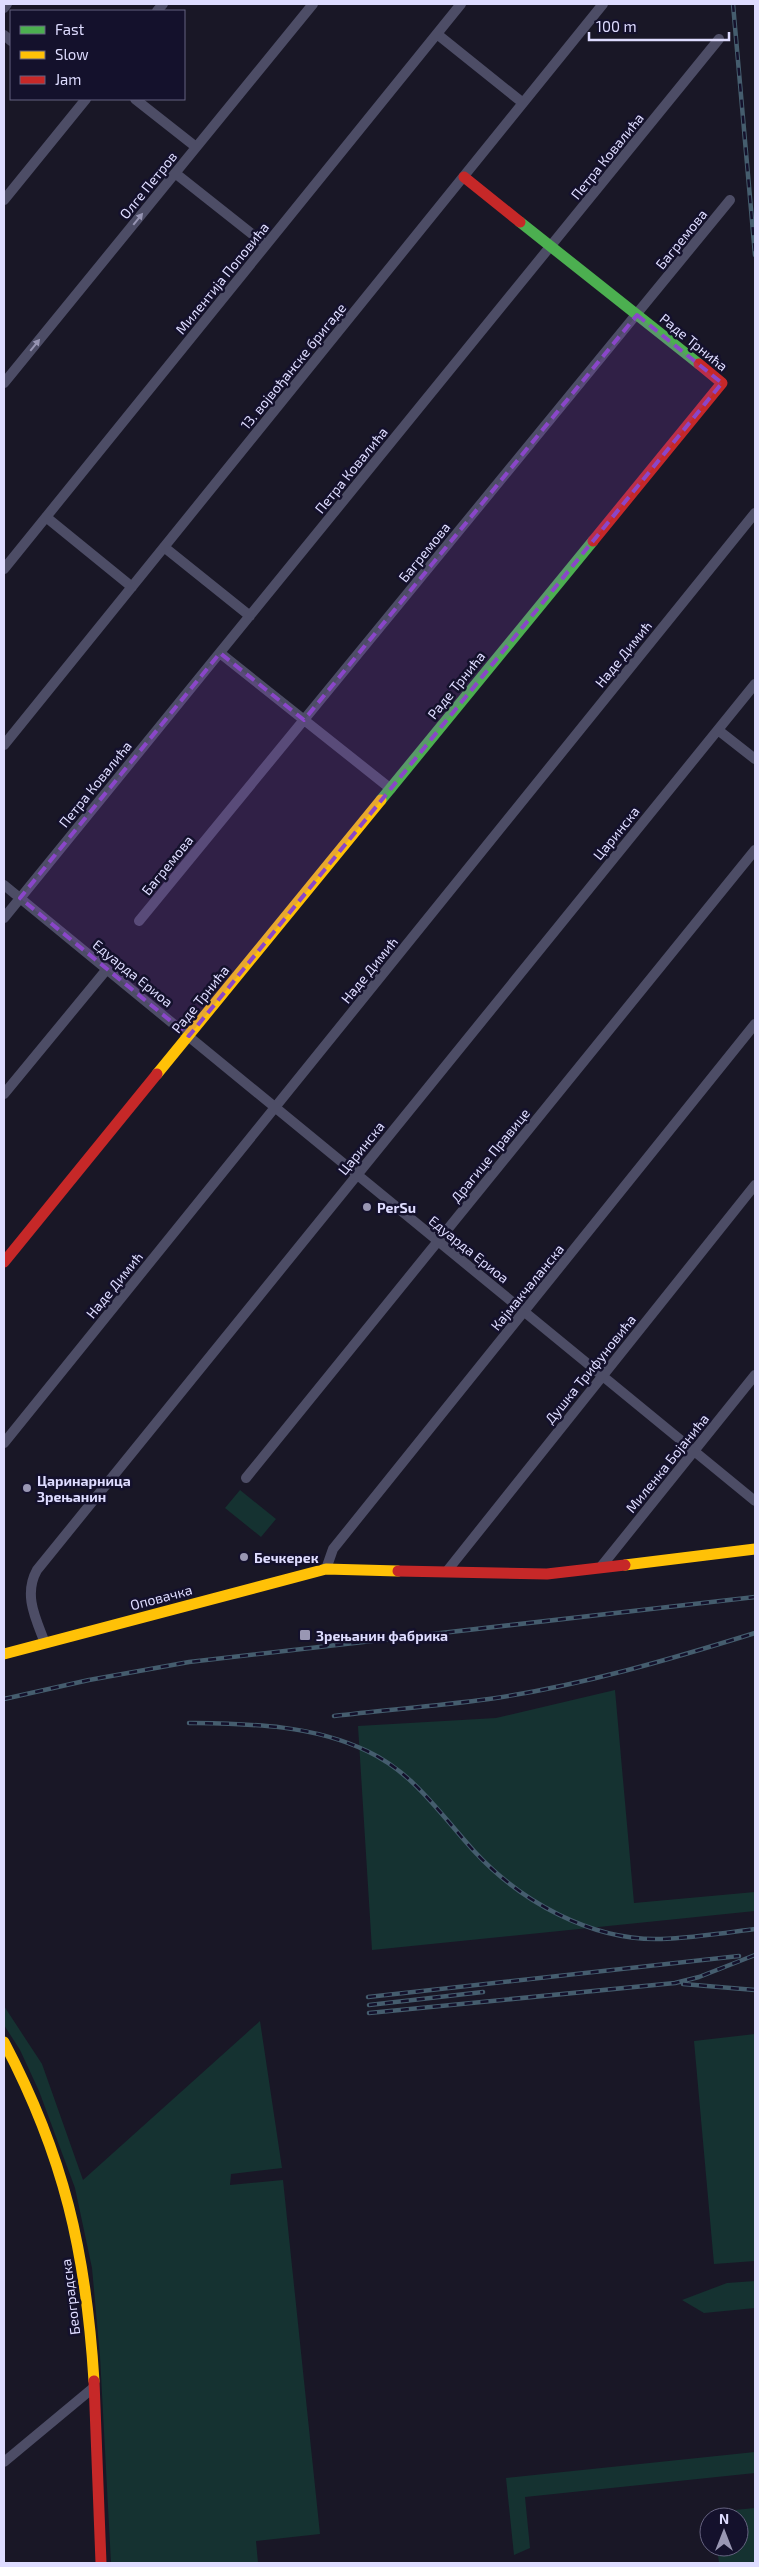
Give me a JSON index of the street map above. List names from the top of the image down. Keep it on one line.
{"streets":{"street":["Петра Ковалића","Олге Петров","Багремова","Милентија Поповића","Раде Трнића","13. војвођанске бригаде","Наде Димић","Царинска","Едуарда Ериоа","Драгице Правице","Кајмакчаланска","Душка Трифуновића","Миленка Бојанића","Оповачка","Београдска"]},"crossings":[["Петра Ковалића","Раде Трнића"],["Петра Ковалића","Едуарда Ериоа"],["Багремова","Раде Трнића"],["Раде Трнића","13. војвођанске бригаде"],["Раде Трнића","Едуарда Ериоа"],["Наде Димић","Едуарда Ериоа"],["Царинска","Едуарда Ериоа"],["Царинска","Оповачка"],["Едуарда Ериоа","Драгице Правице"],["Едуарда Ериоа","Кајмакчаланска"],["Едуарда Ериоа","Душка Трифуновића"],["Едуарда Ериоа","Миленка Бојанића"],["Кајмакчаланска","Оповачка"],["Душка Трифуновића","Оповачка"],["Миленка Бојанића","Оповачка"]],"one_way":["Олге Петров"],"places":{"other":["PerSu","Царинарница Зрењанин","Бечкерек"],"transit":["Зрењанин фабрика"]},"legend":["Fast","Slow","Jam"],"scale_bar":"100 m","north":"top"}
